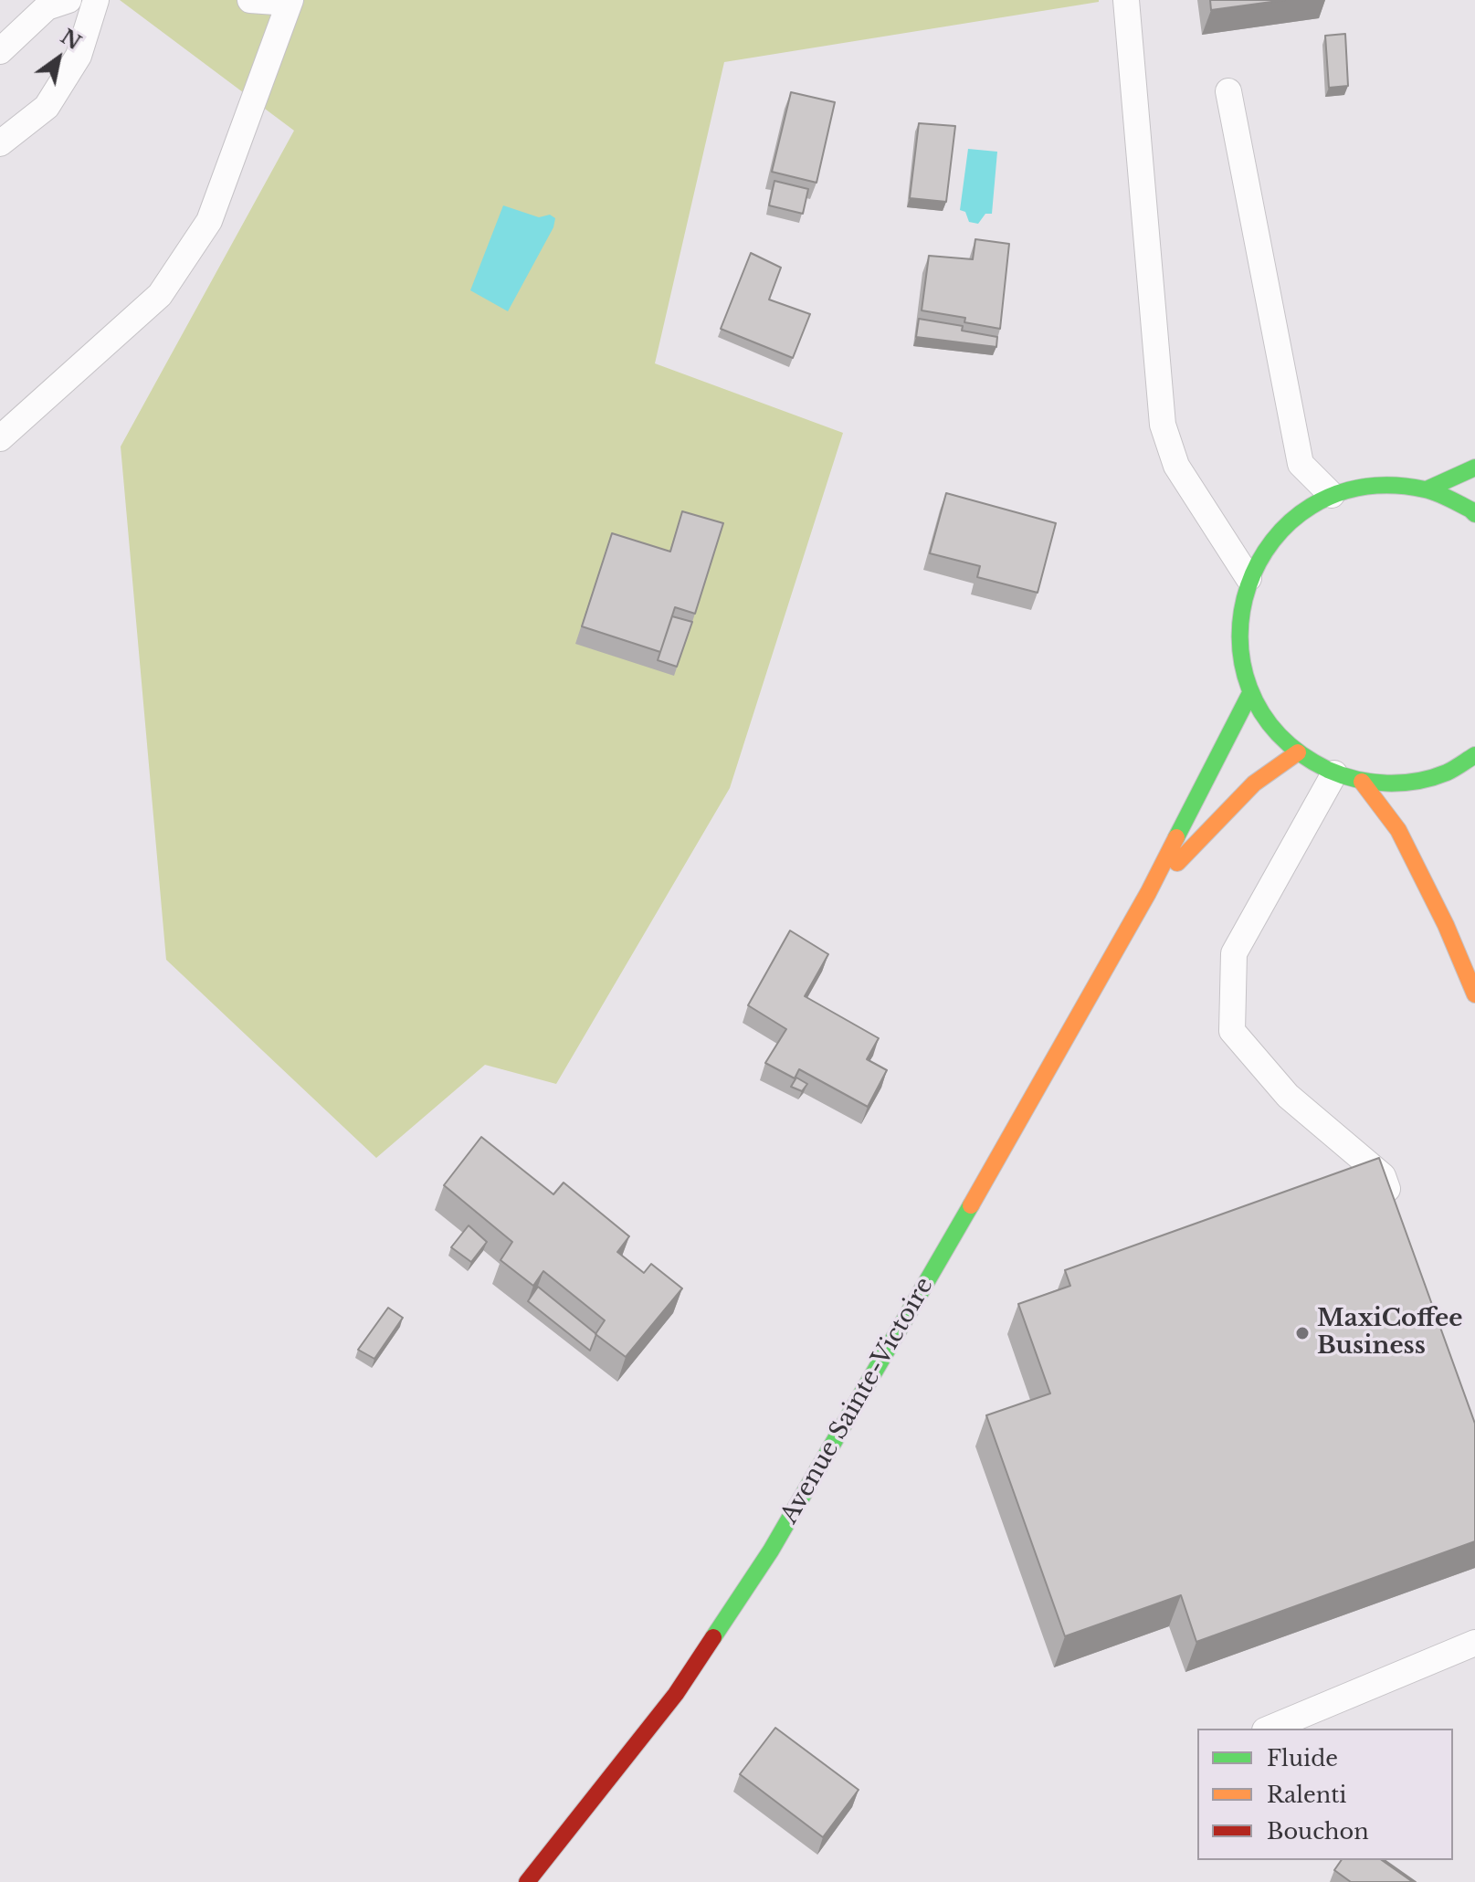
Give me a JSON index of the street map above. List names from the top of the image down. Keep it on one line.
{"streets":{"street":["Avenue Sainte-Victoire"]},"places":["MaxiCoffee Business"],"legend":["Fluide","Ralenti","Bouchon"],"north":"top right"}
